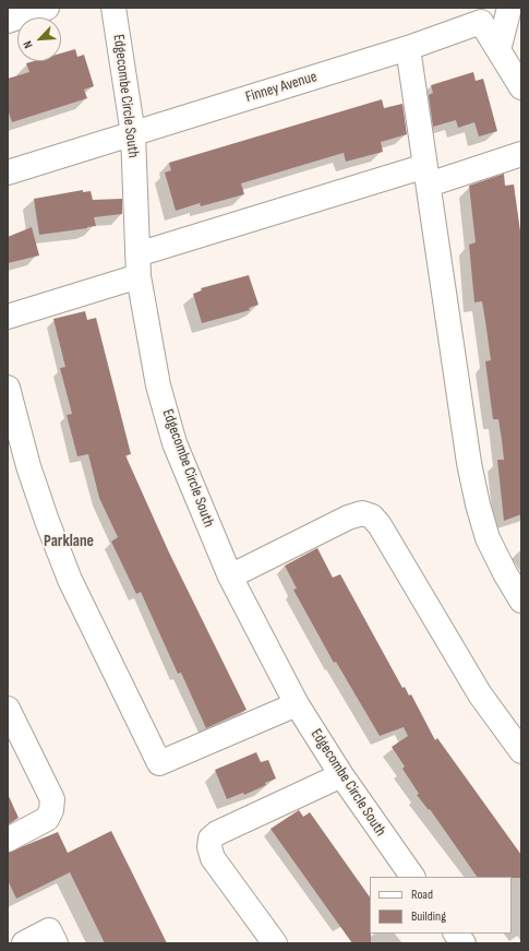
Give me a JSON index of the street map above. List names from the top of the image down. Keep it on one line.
{"streets":{"street":["Finney Avenue","Edgecombe Circle South"]},"crossings":[["Finney Avenue","Edgecombe Circle South"]],"districts":["Parklane"],"legend":["Road","Building"],"north":"bottom left"}
